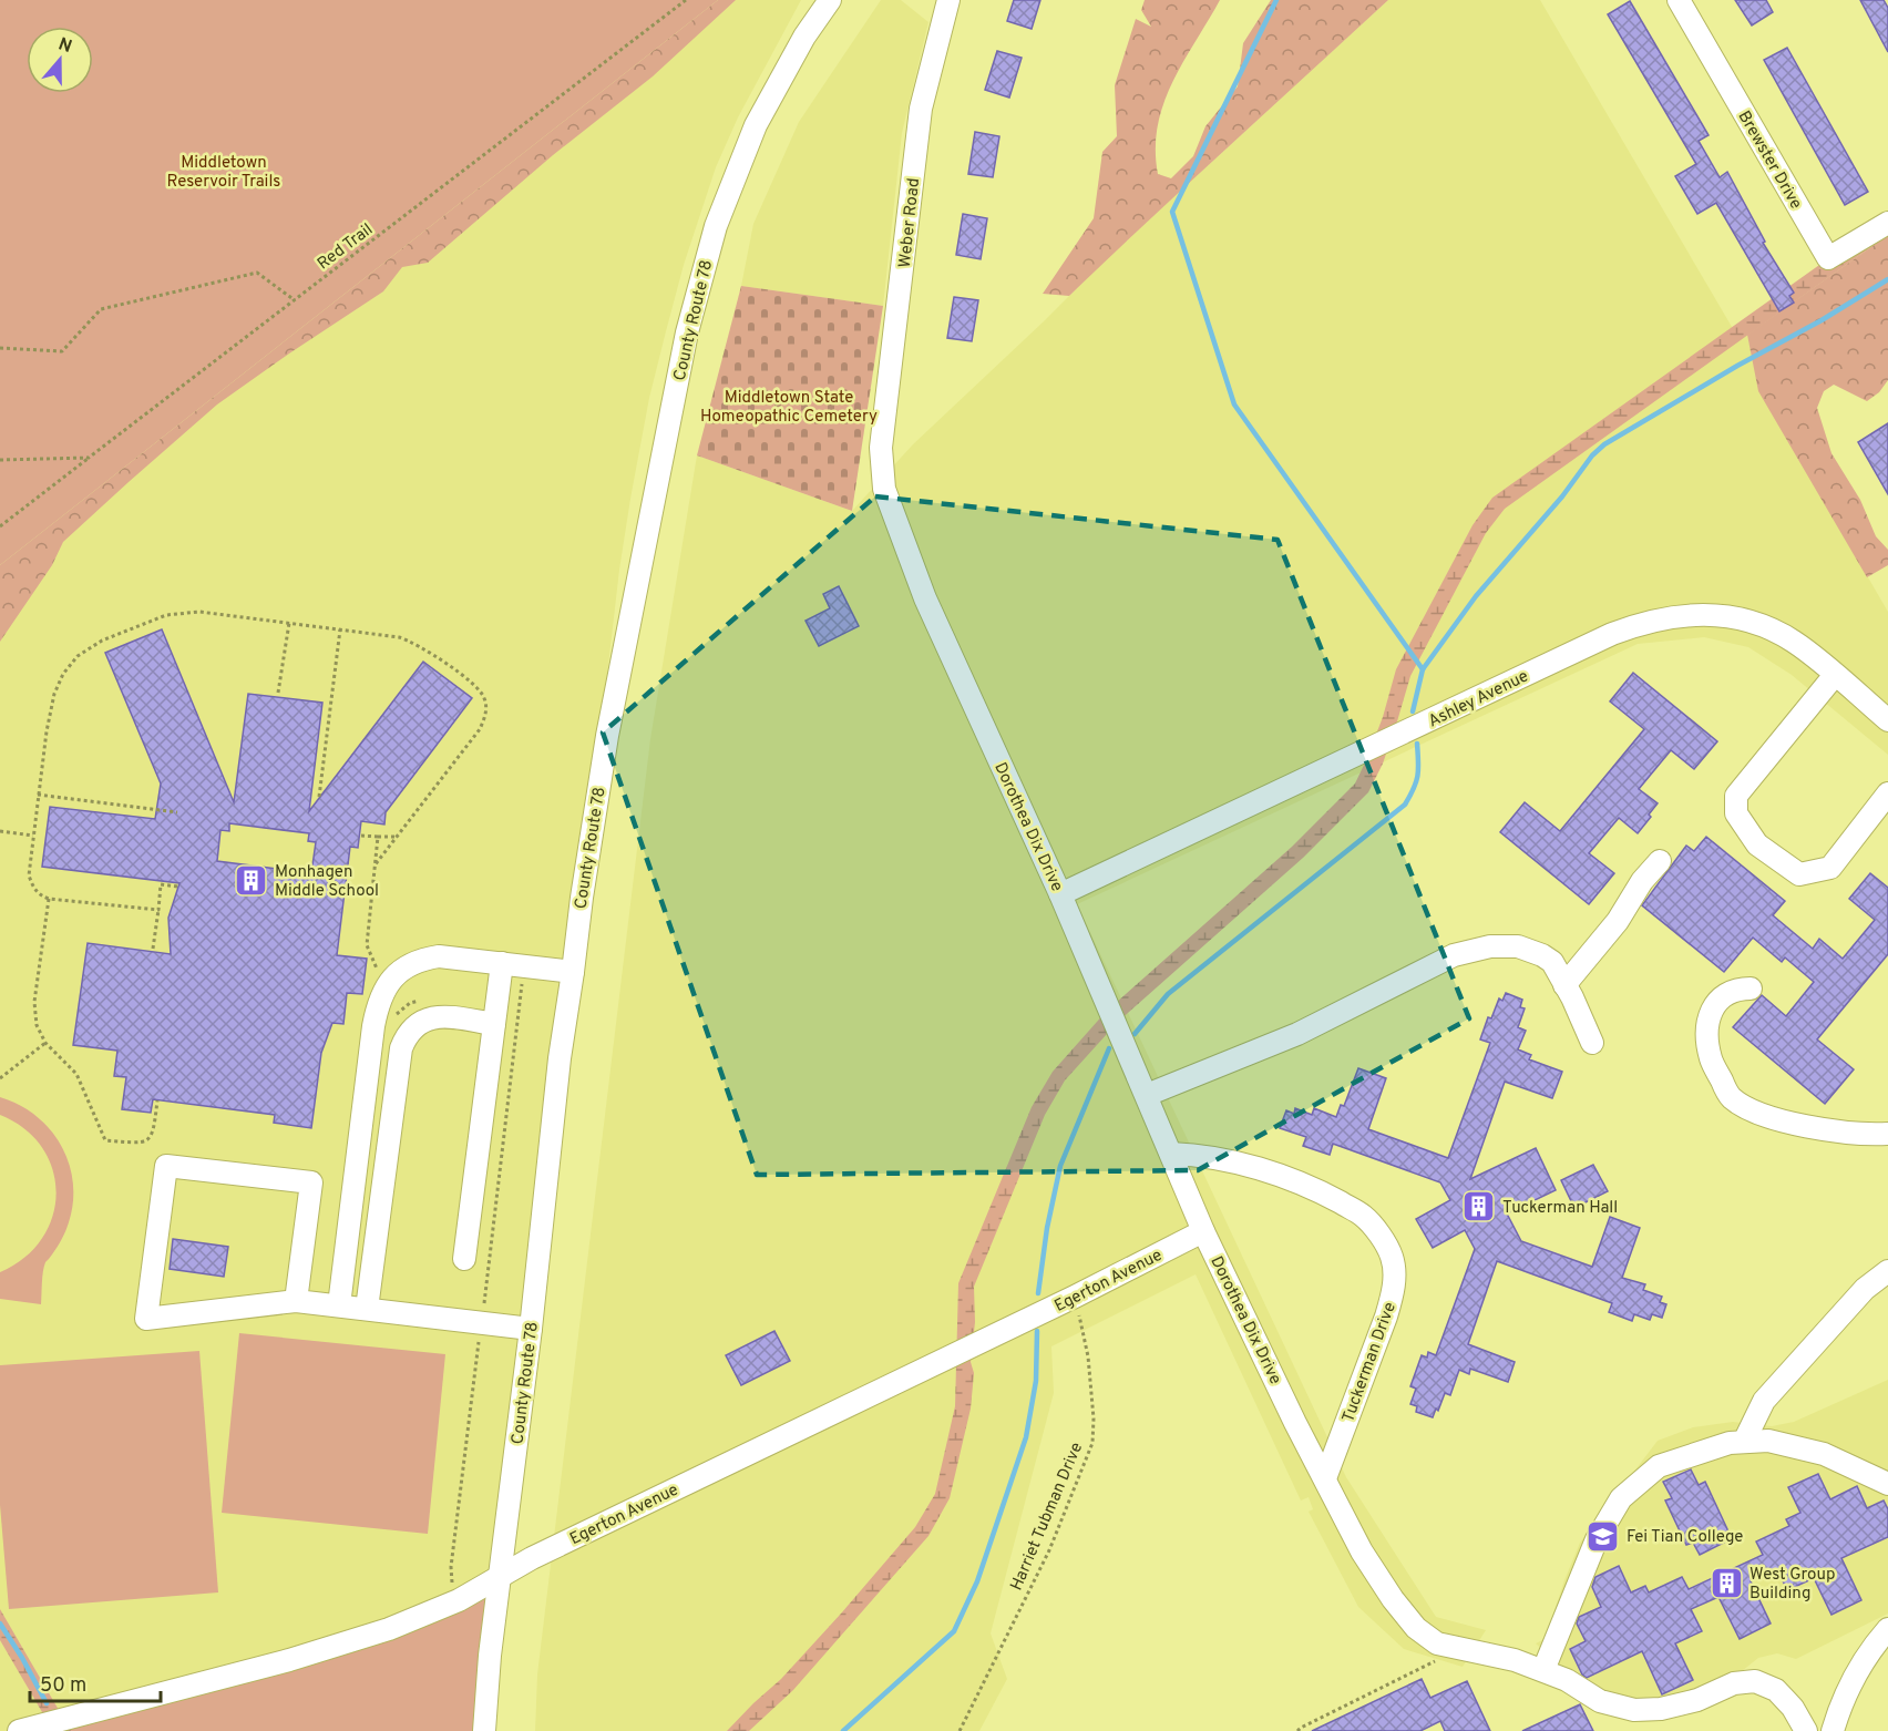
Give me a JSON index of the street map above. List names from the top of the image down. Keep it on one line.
{"streets":{"street":["Brewster Drive","Weber Road","County Route 78","Ashley Avenue","Dorothea Dix Drive","Egerton Avenue","Tuckerman Drive"],"path":["Red Trail","Harriet Tubman Drive"]},"crossings":[["Weber Road","Dorothea Dix Drive"],["County Route 78","Egerton Avenue"],["Ashley Avenue","Dorothea Dix Drive"],["Dorothea Dix Drive","Egerton Avenue"],["Dorothea Dix Drive","Tuckerman Drive"],["Egerton Avenue","Harriet Tubman Drive"]],"parks":["Middletown Reservoir Trails","Middletown State Homeopathic Cemetery"],"places":{"building":["Monhagen Middle School","Tuckerman Hall","West Group Building"],"school or university":["Fei Tian College"]},"scale_bar":"50 m","north":"top"}
